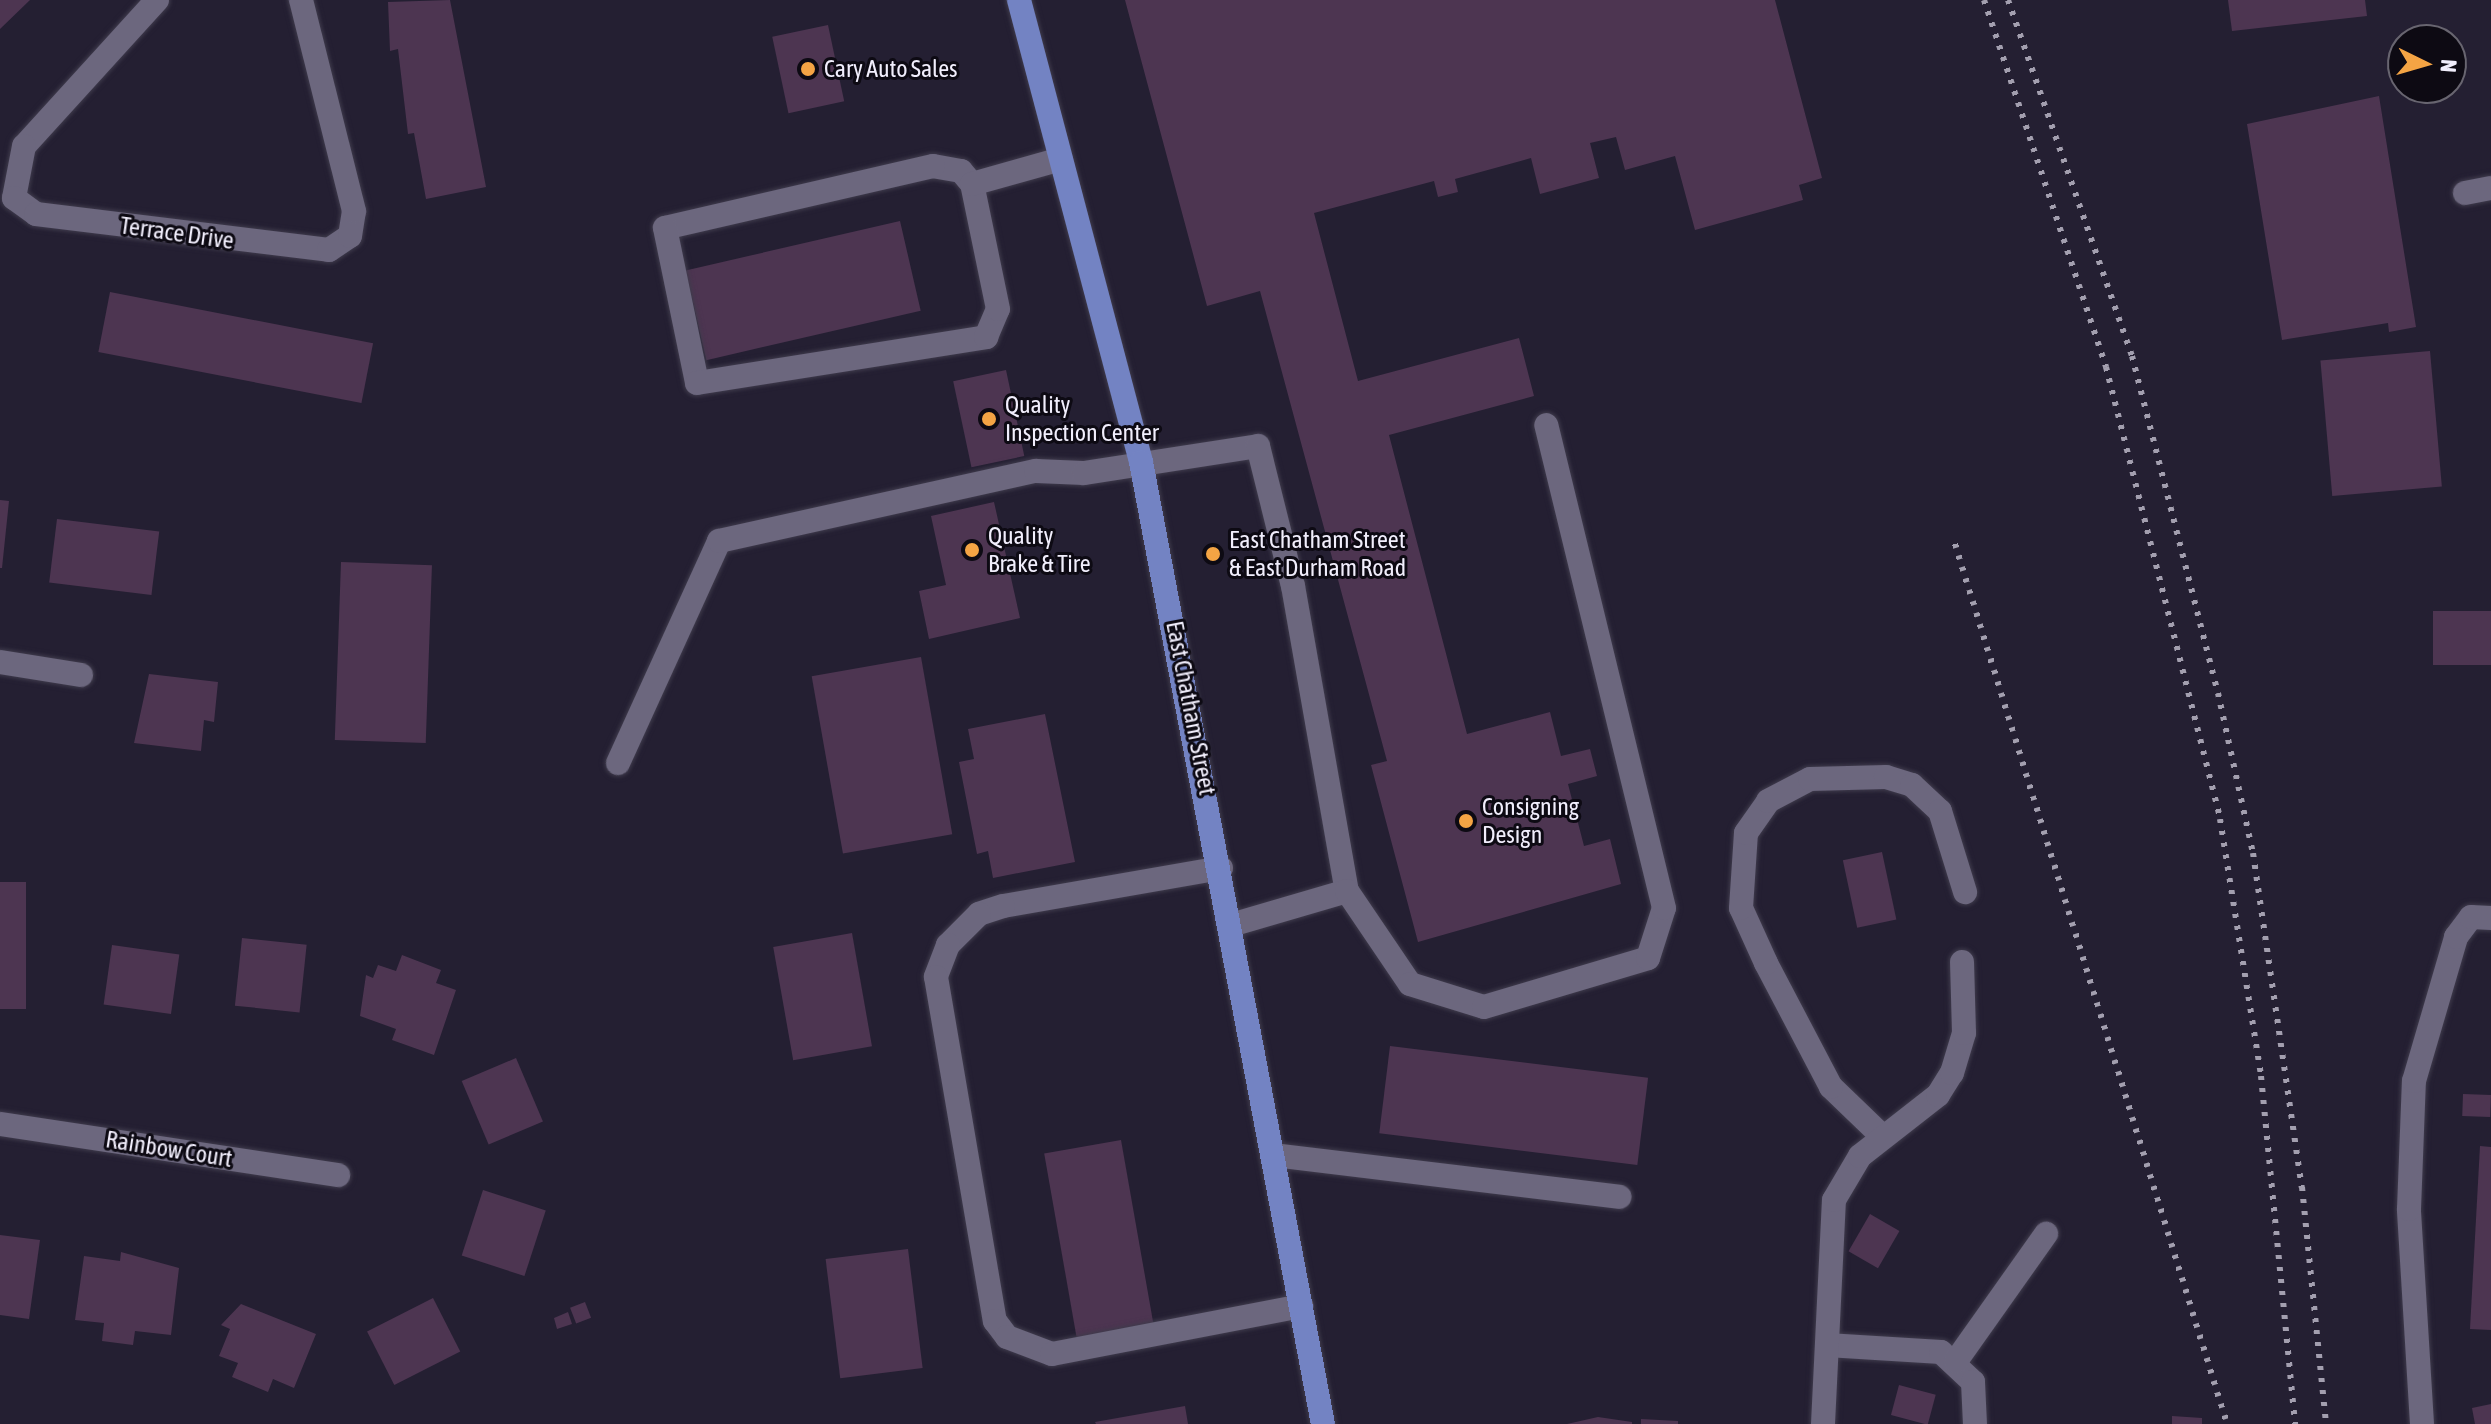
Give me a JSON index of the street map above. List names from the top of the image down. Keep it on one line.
{"streets":{"main road":["East Chatham Street"],"street":["Terrace Drive","Rainbow Court"]},"places":["Cary Auto Sales","Quality Inspection Center","Quality Brake & Tire","East Chatham Street & East Durham Road","Consigning Design"],"north":"right"}
